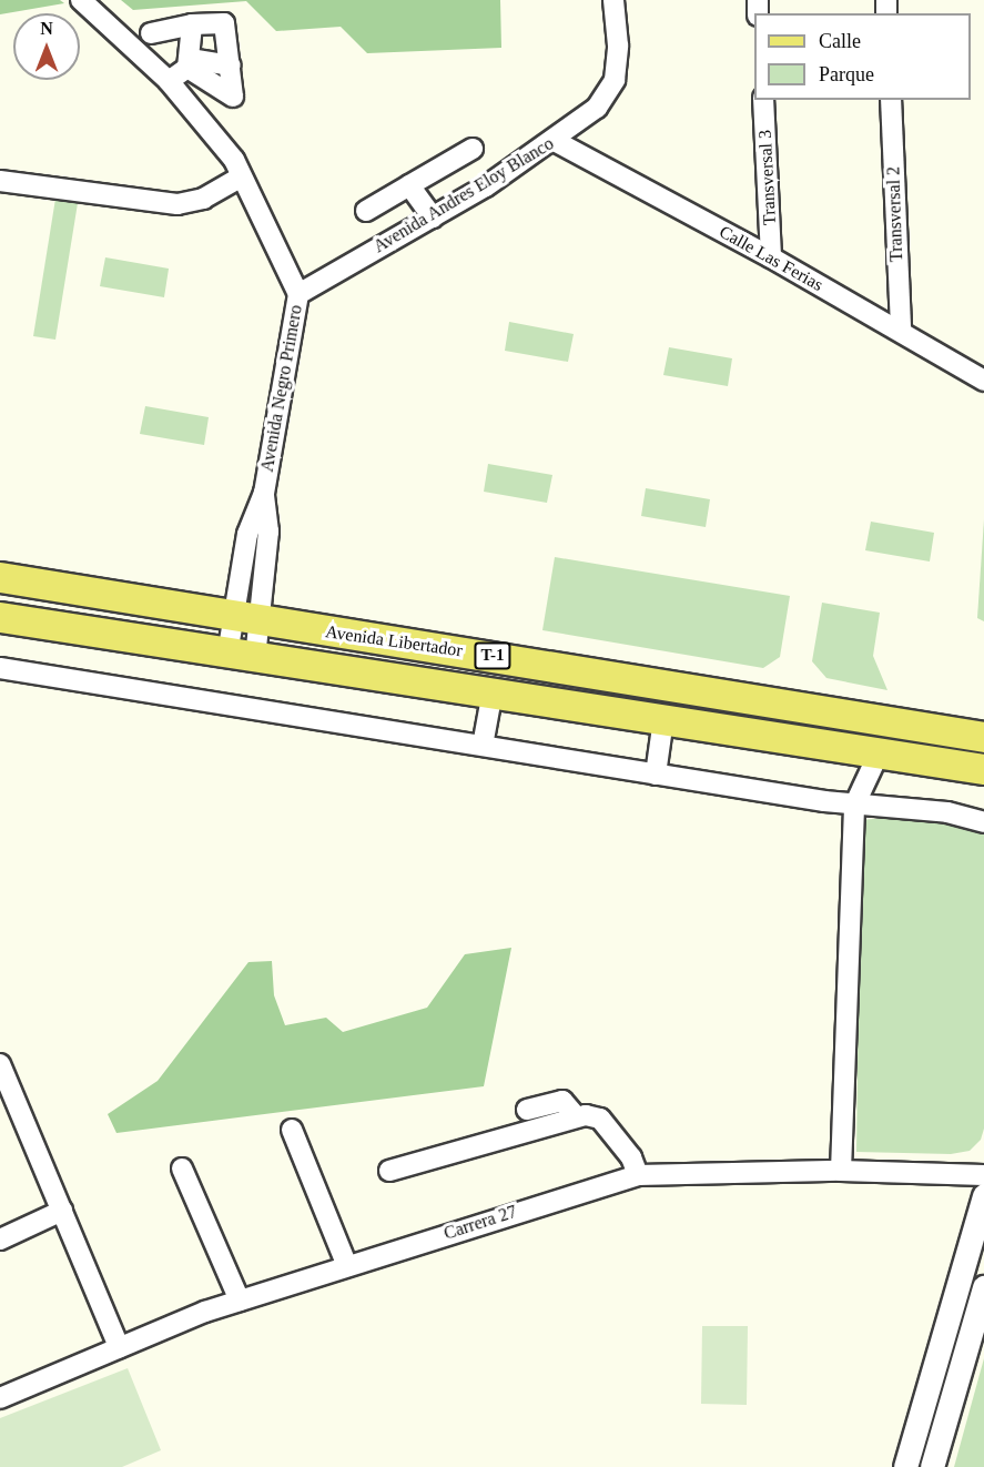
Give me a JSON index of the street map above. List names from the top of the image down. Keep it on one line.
{"streets":{"main road":["Avenida Libertador","T-1"],"street":["Transversal 3","Avenida Andres Eloy Blanco","Transversal 2","Calle Las Ferias","Avenida Negro Primero","Carrera 27"]},"crossings":[["Transversal 3","Calle Las Ferias"],["Avenida Andres Eloy Blanco","Calle Las Ferias"],["Avenida Andres Eloy Blanco","Avenida Negro Primero"],["Transversal 2","Calle Las Ferias"],["Avenida Negro Primero","Avenida Libertador"]],"legend":["Calle","Parque"],"north":"top"}
